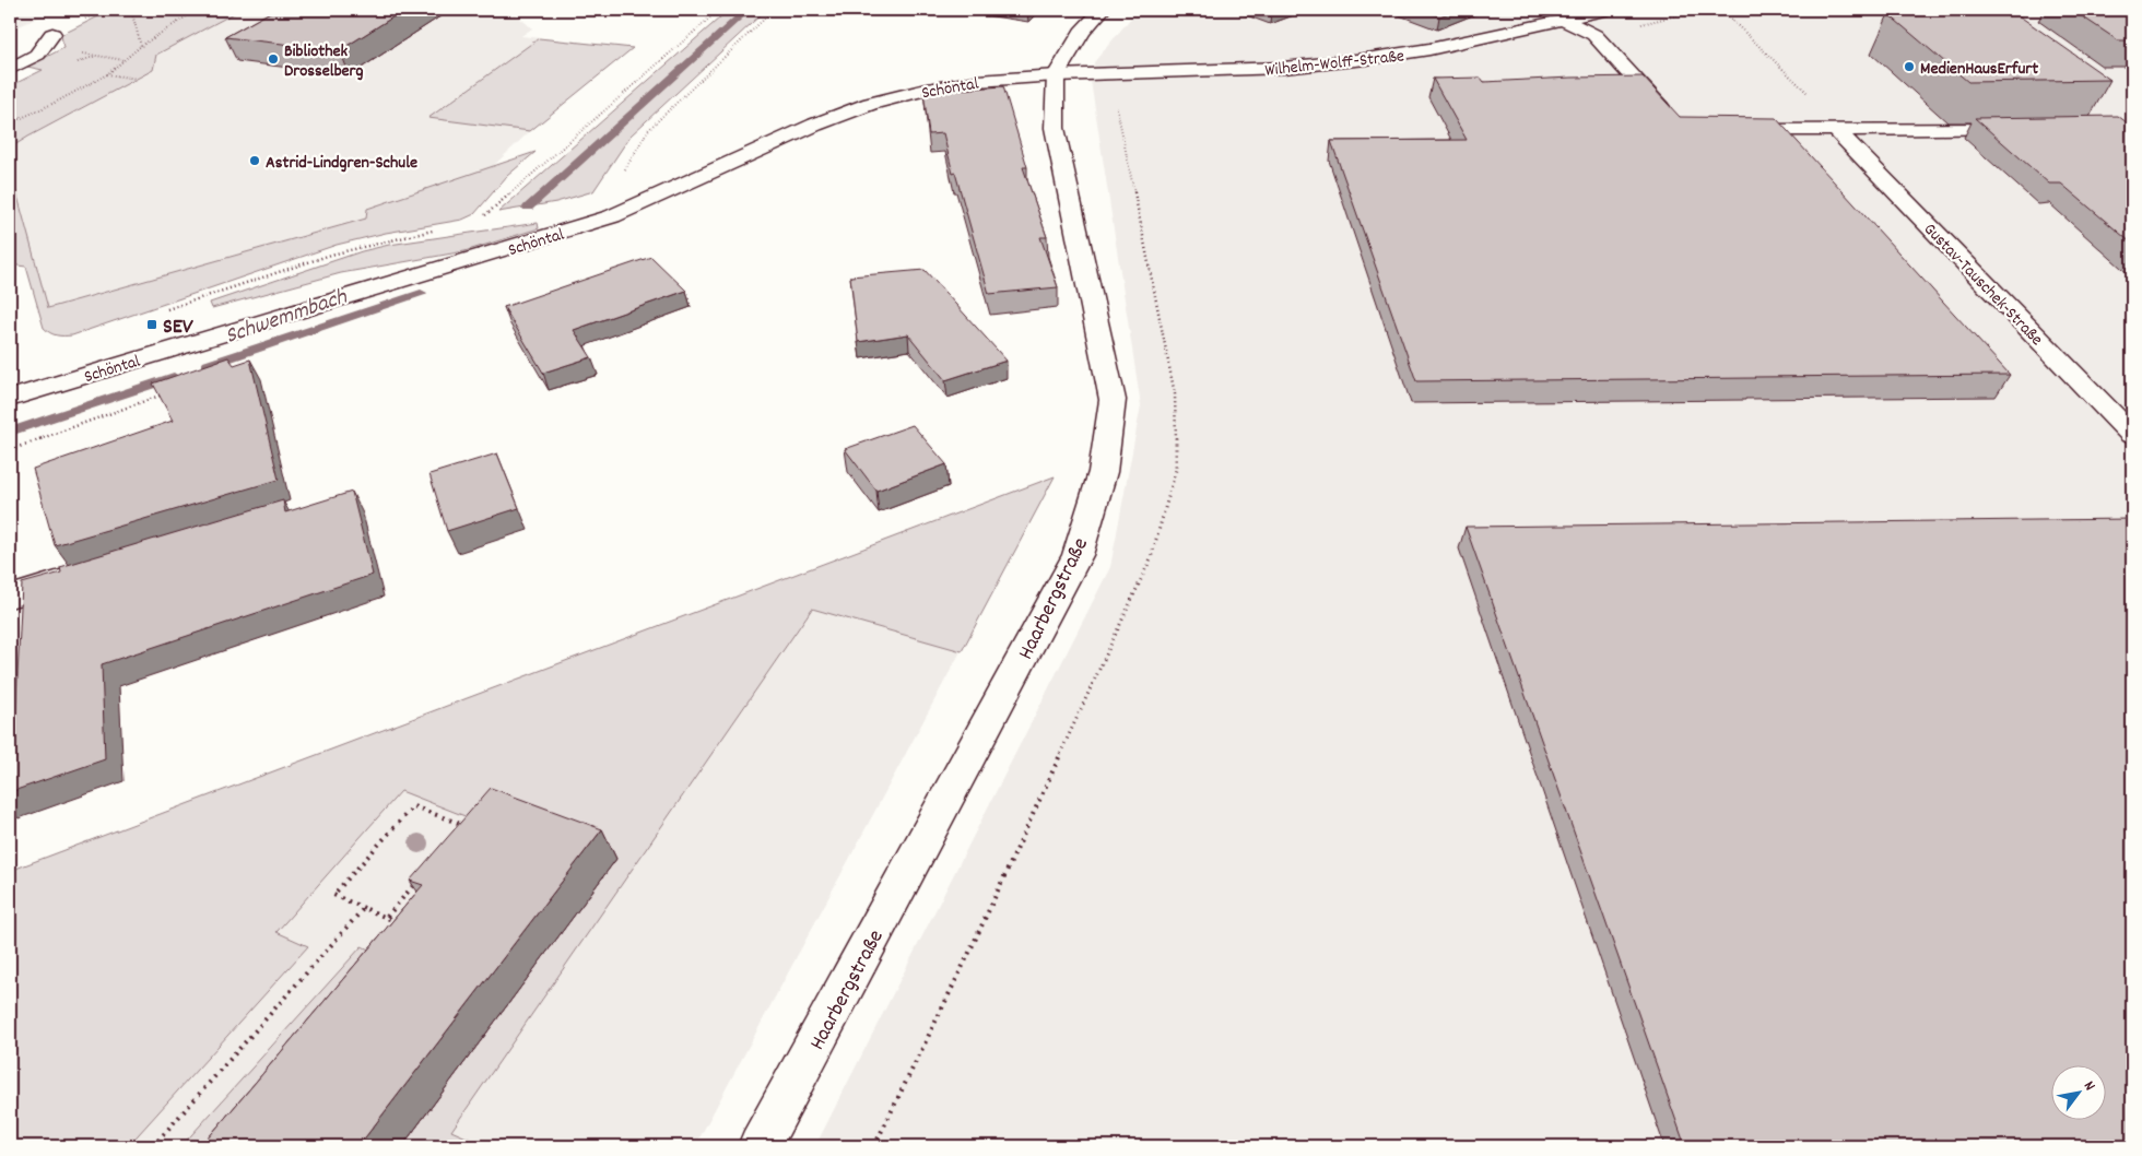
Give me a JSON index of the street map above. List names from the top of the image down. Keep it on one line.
{"streets":{"street":["Wilhelm-Wolff-Straße","Schöntal","Gustav-Tauschek-Straße","Haarbergstraße"]},"crossings":[["Wilhelm-Wolff-Straße","Schöntal"],["Wilhelm-Wolff-Straße","Haarbergstraße"],["Schöntal","Haarbergstraße"]],"water":["Schwemmbach"],"places":{"other":["Bibliothek Drosselberg","MedienHausErfurt","Astrid-Lindgren-Schule"],"transit":["SEV"]},"north":"top right"}
